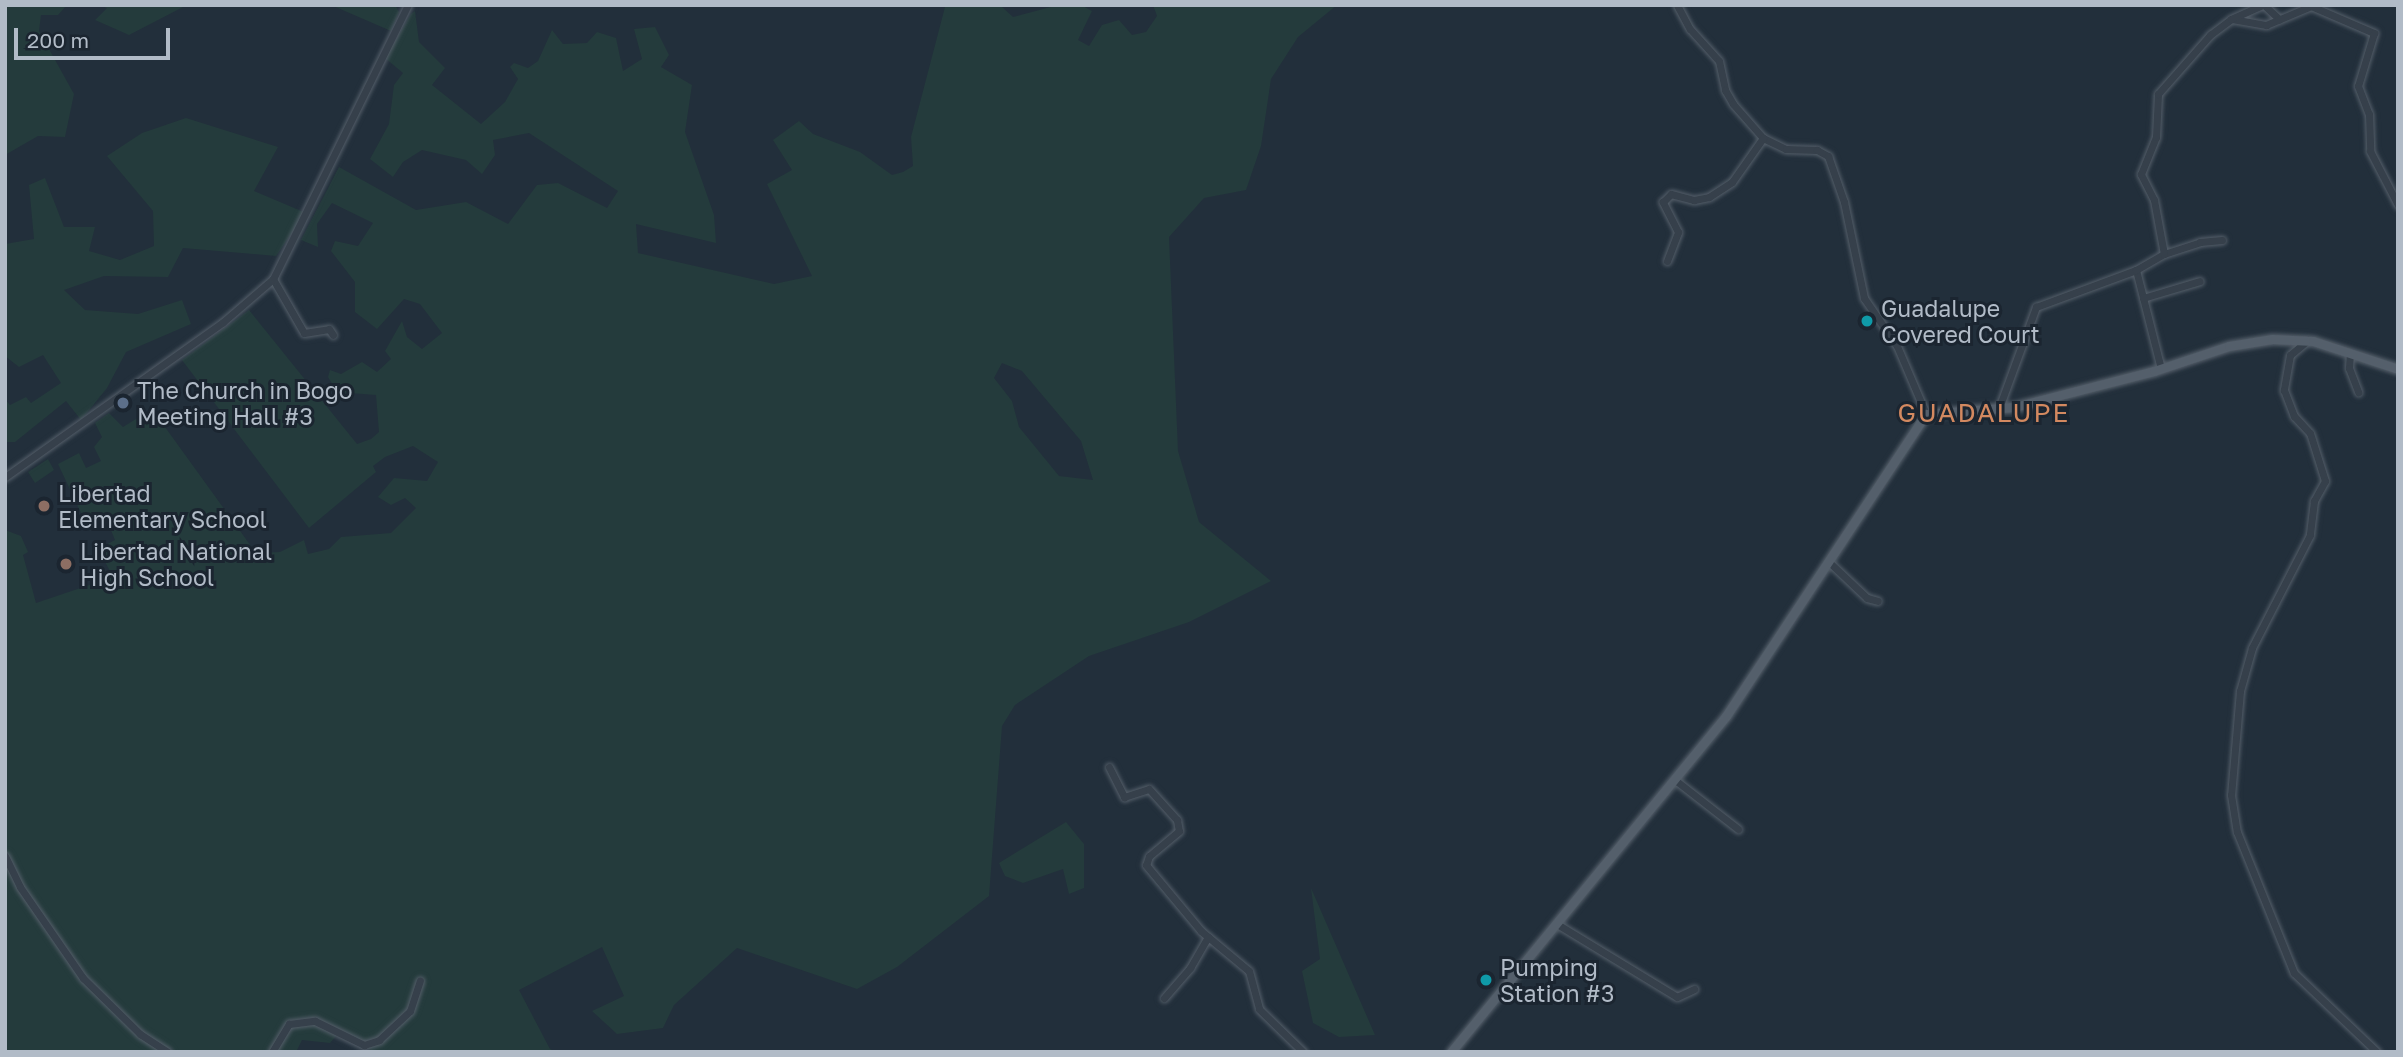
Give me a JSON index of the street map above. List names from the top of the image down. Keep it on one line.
{"districts":["GUADALUPE"],"places":["Guadalupe Covered Court","The Church in Bogo Meeting Hall #3","Libertad Elementary School","Libertad National High School","Pumping Station #3"],"scale_bar":"200 m"}
